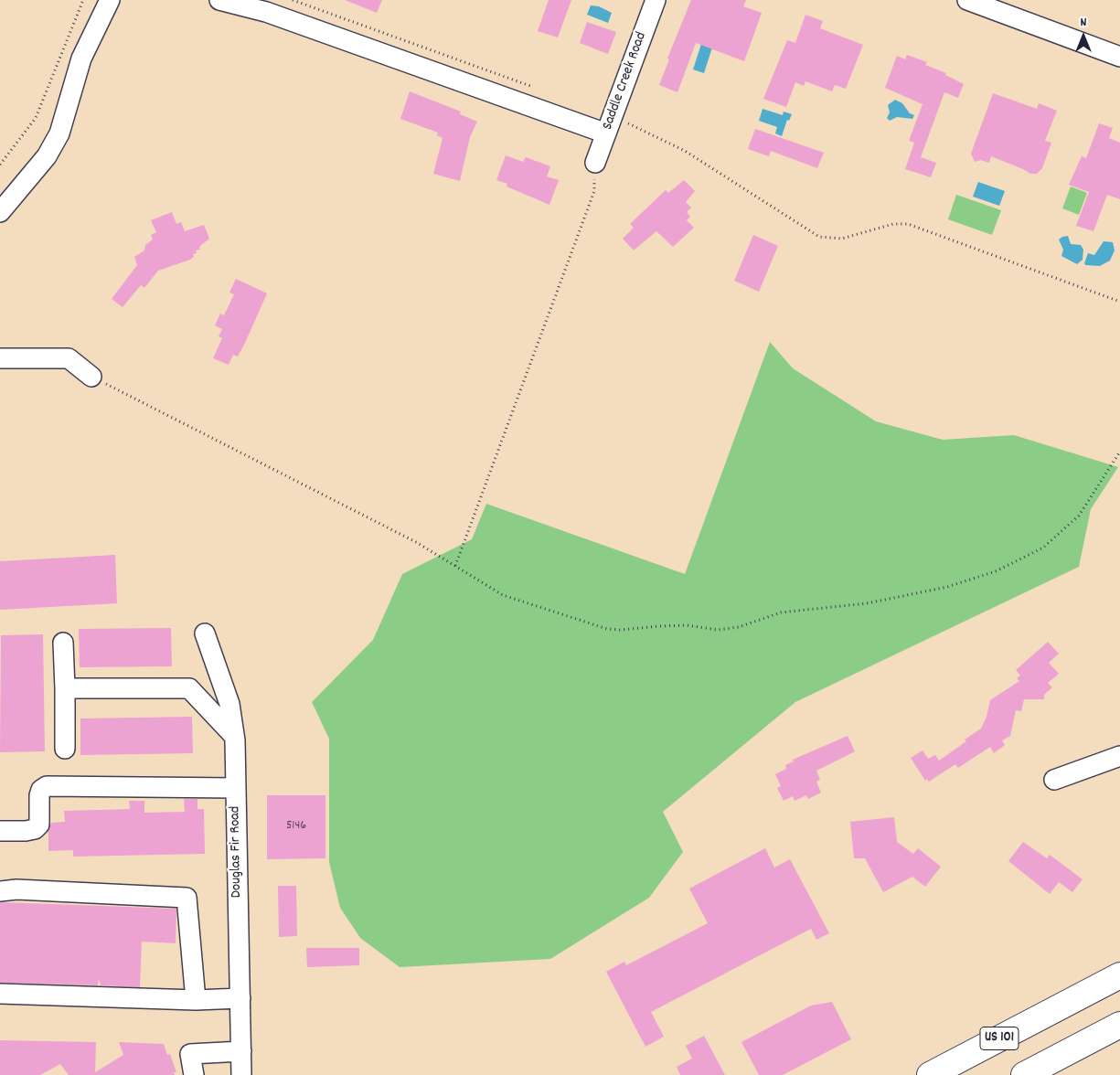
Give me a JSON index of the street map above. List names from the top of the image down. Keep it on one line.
{"streets":{"highway":["US 101"],"street":["Saddle Creek Road","Douglas Fir Road"]},"house_numbers":["5146"],"north":"top"}
